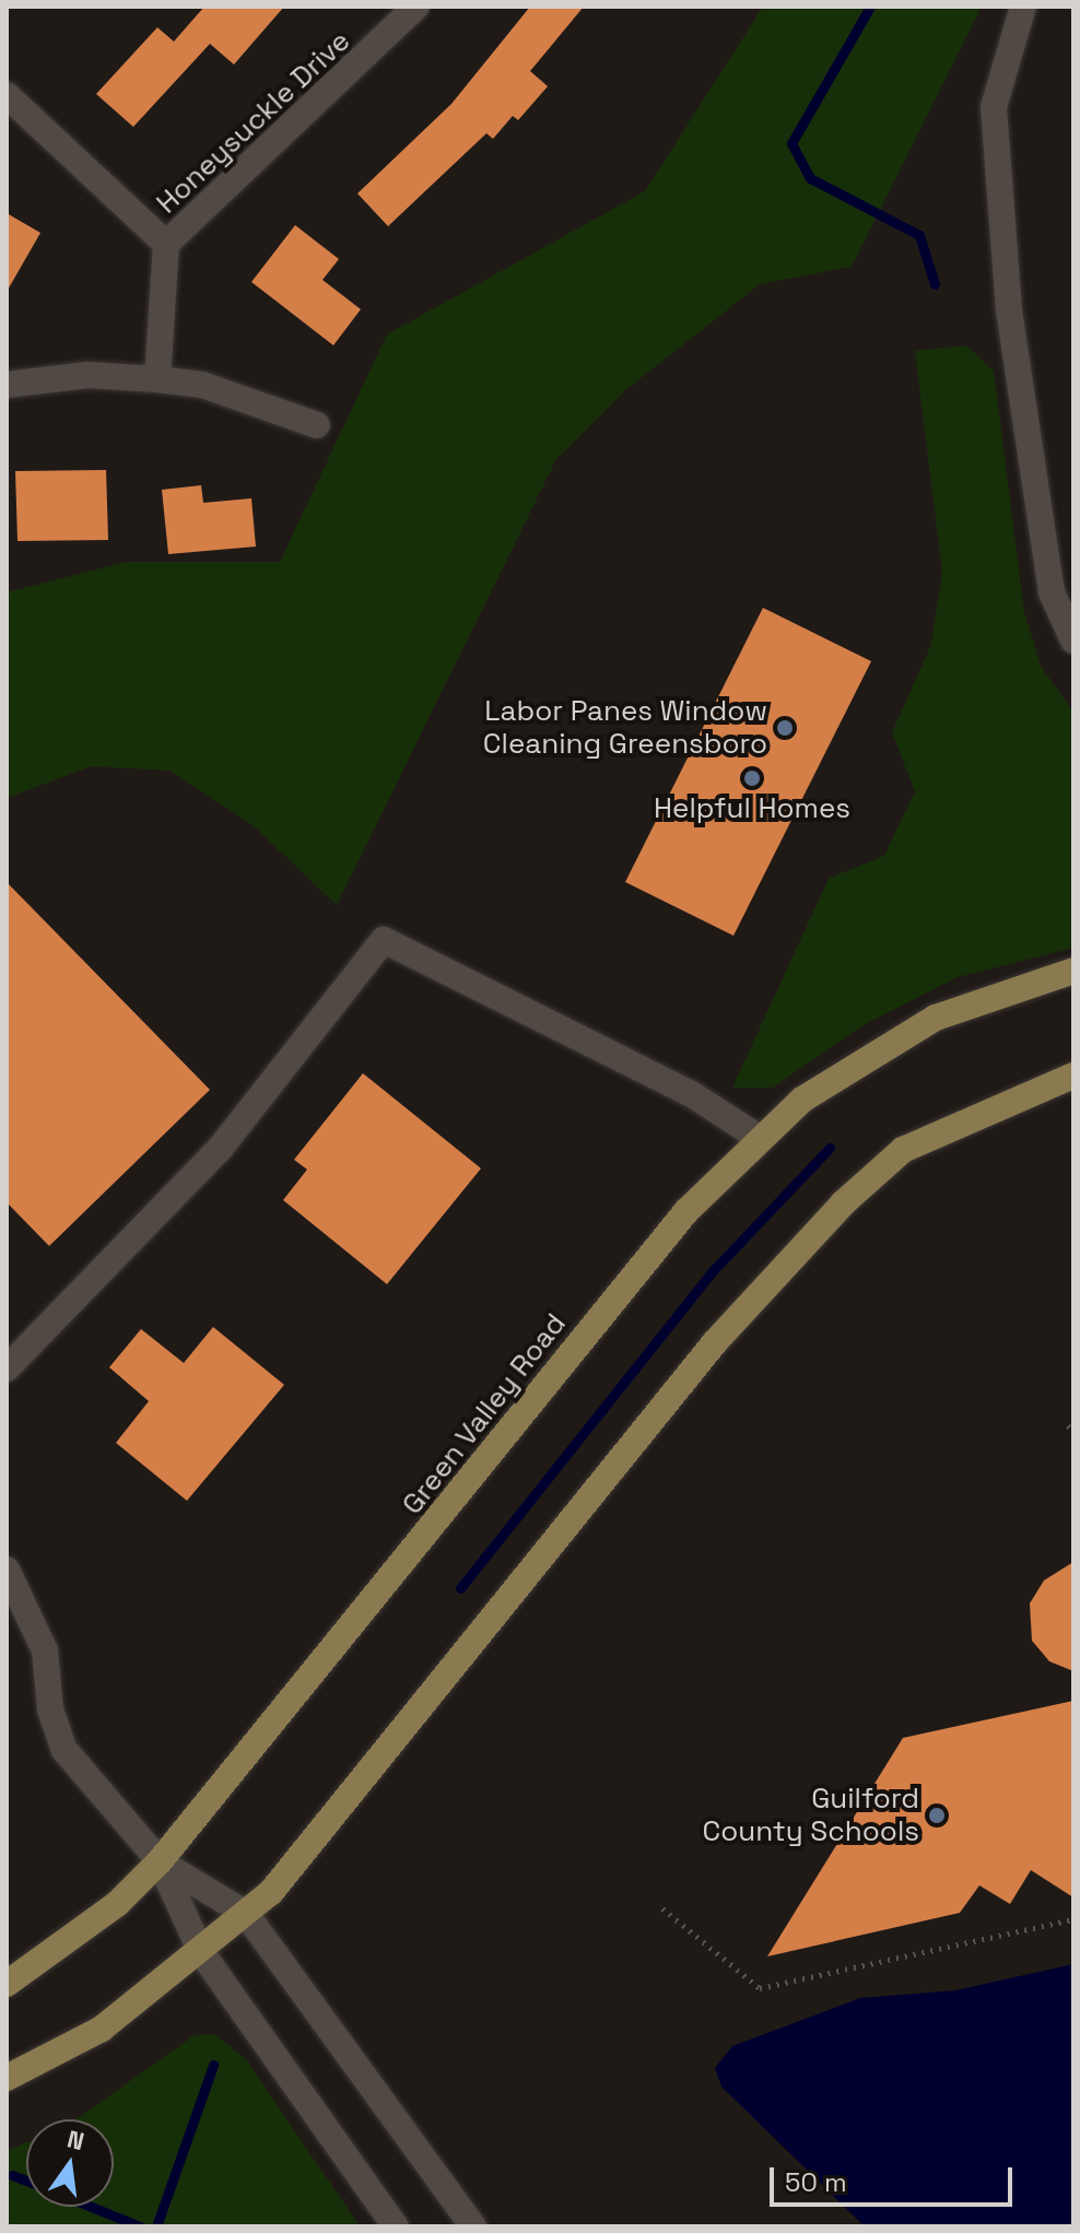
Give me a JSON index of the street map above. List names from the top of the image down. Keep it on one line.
{"streets":{"main road":["Green Valley Road"],"street":["Honeysuckle Drive"]},"places":["Labor Panes Window Cleaning Greensboro","Helpful Homes","Guilford County Schools"],"scale_bar":"50 m","north":"top"}
